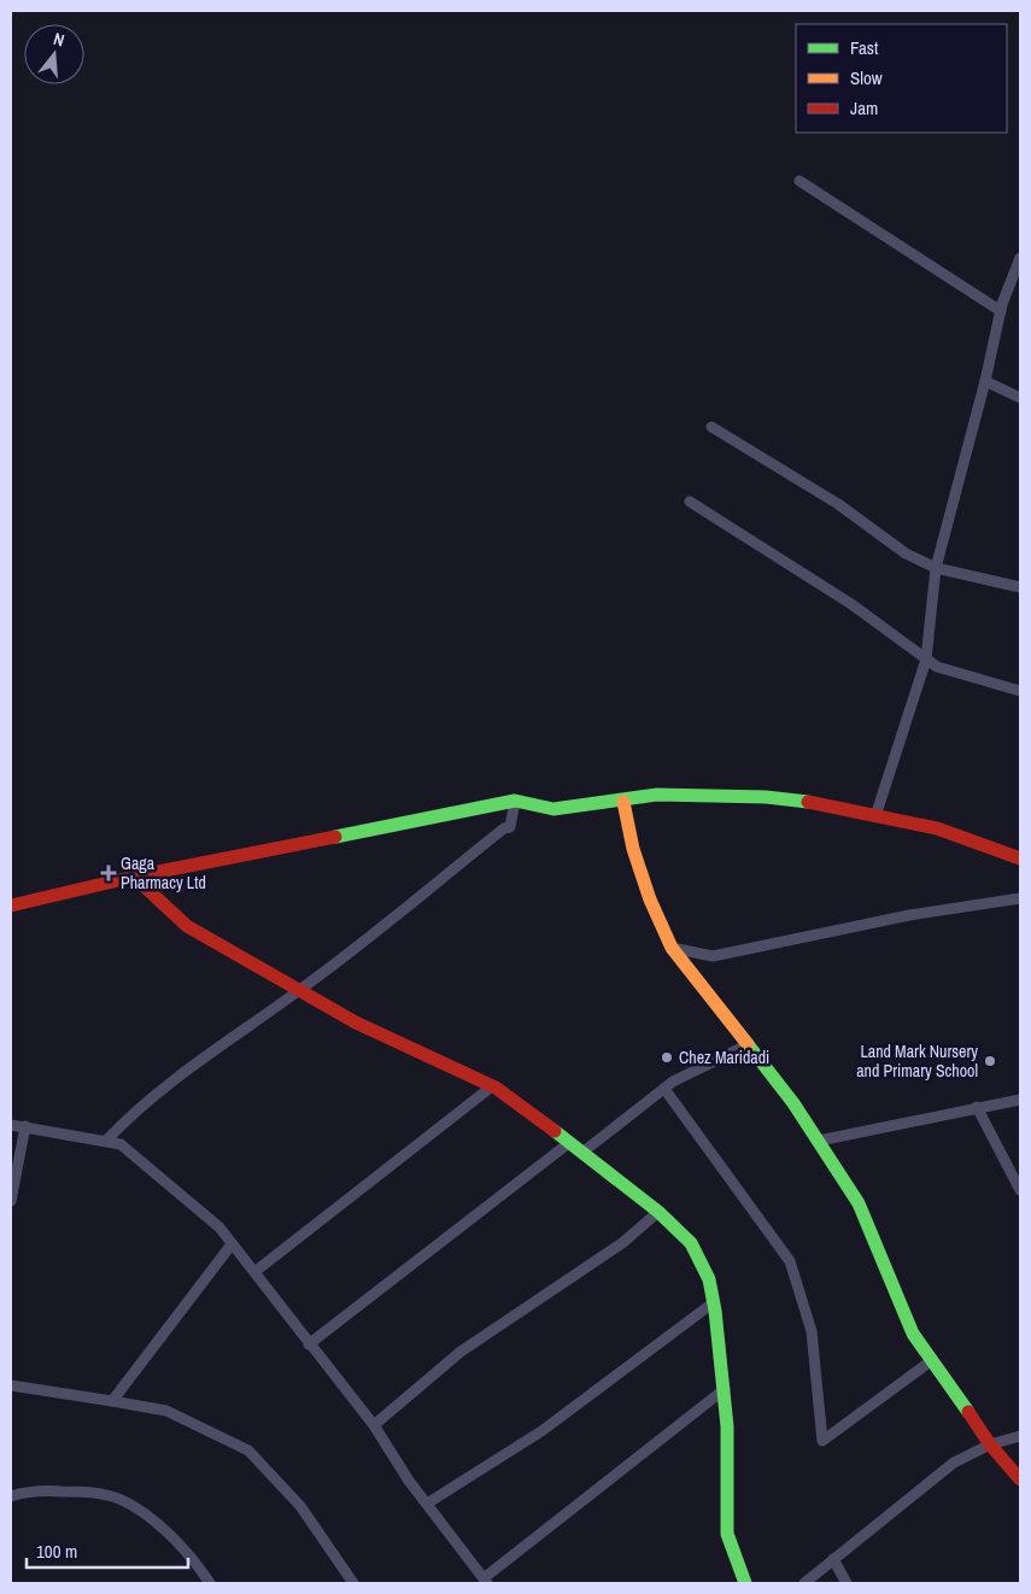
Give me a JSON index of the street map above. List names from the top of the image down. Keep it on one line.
{"places":{"health":["Gaga Pharmacy Ltd"],"other":["Chez Maridadi","Land Mark Nursery and Primary School"]},"legend":["Fast","Slow","Jam"],"scale_bar":"100 m","north":"top"}
